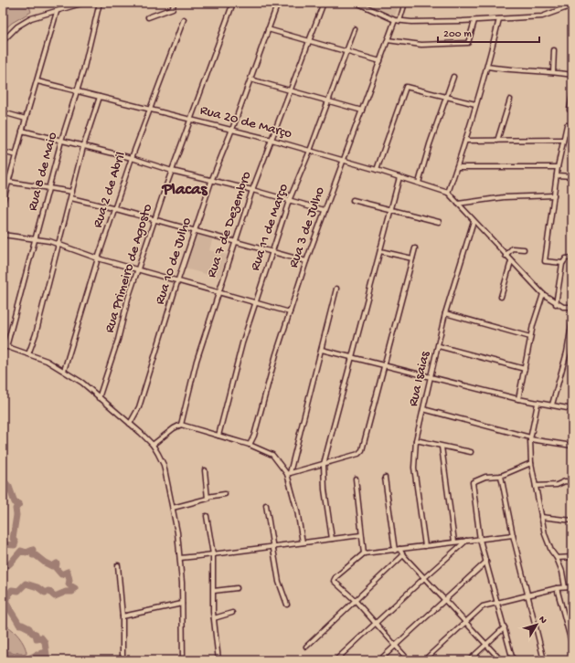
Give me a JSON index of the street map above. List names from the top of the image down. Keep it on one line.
{"streets":{"street":["Rua 20 de Março","Rua 8 de Maio","Rua 2 de Abril","Rua 7 de Dezembro","Rua 11 de Março","Rua 3 de Julho","Rua 10 de Julho","Rua Primeiro de Agosto","Rua Isaias"]},"crossings":[["Rua 20 de Março","Rua 8 de Maio"],["Rua 20 de Março","Rua 2 de Abril"],["Rua 20 de Março","Rua 7 de Dezembro"],["Rua 20 de Março","Rua 11 de Março"],["Rua 20 de Março","Rua 3 de Julho"],["Rua 20 de Março","Rua 10 de Julho"],["Rua 20 de Março","Rua Primeiro de Agosto"]],"districts":["Placas"],"scale_bar":"200 m","north":"top right"}
